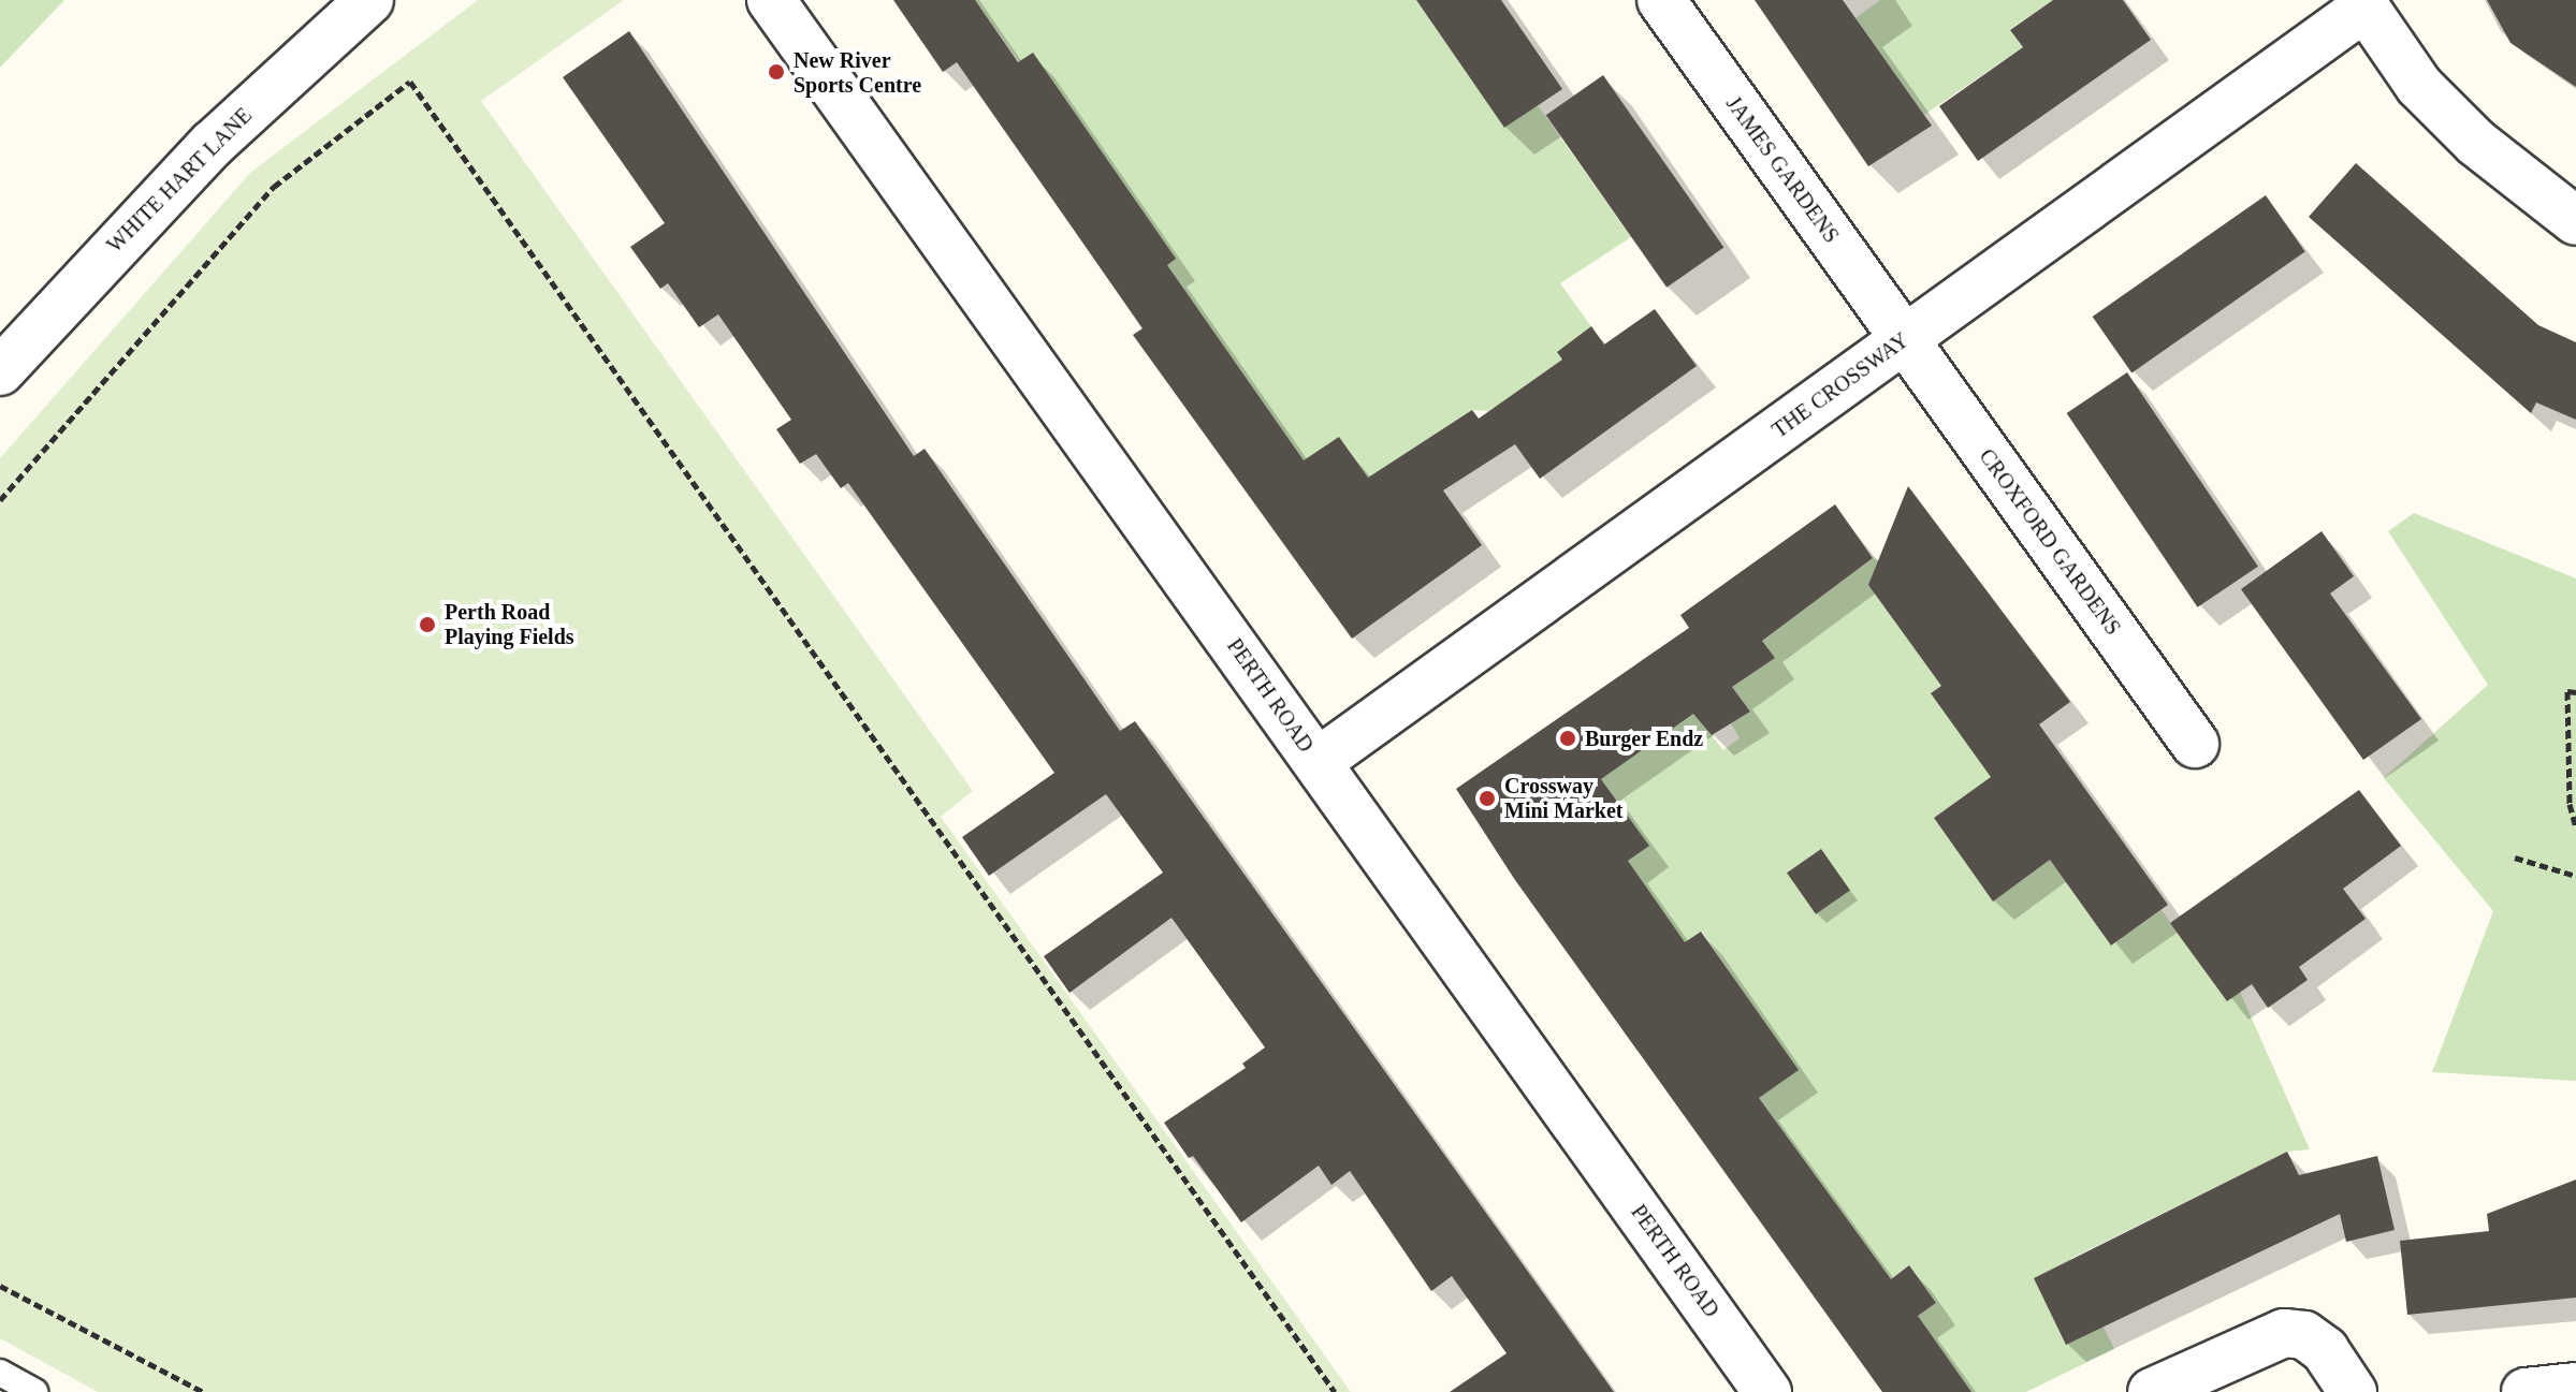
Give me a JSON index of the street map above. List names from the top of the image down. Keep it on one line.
{"streets":{"street":["JAMES GARDENS","WHITE HART LANE","THE CROSSWAY","CROXFORD GARDENS","PERTH ROAD"]},"crossings":[["JAMES GARDENS","THE CROSSWAY"],["JAMES GARDENS","CROXFORD GARDENS"],["THE CROSSWAY","CROXFORD GARDENS"],["THE CROSSWAY","PERTH ROAD"]],"places":["New River Sports Centre","Perth Road Playing Fields","Burger Endz","Crossway Mini Market"]}
